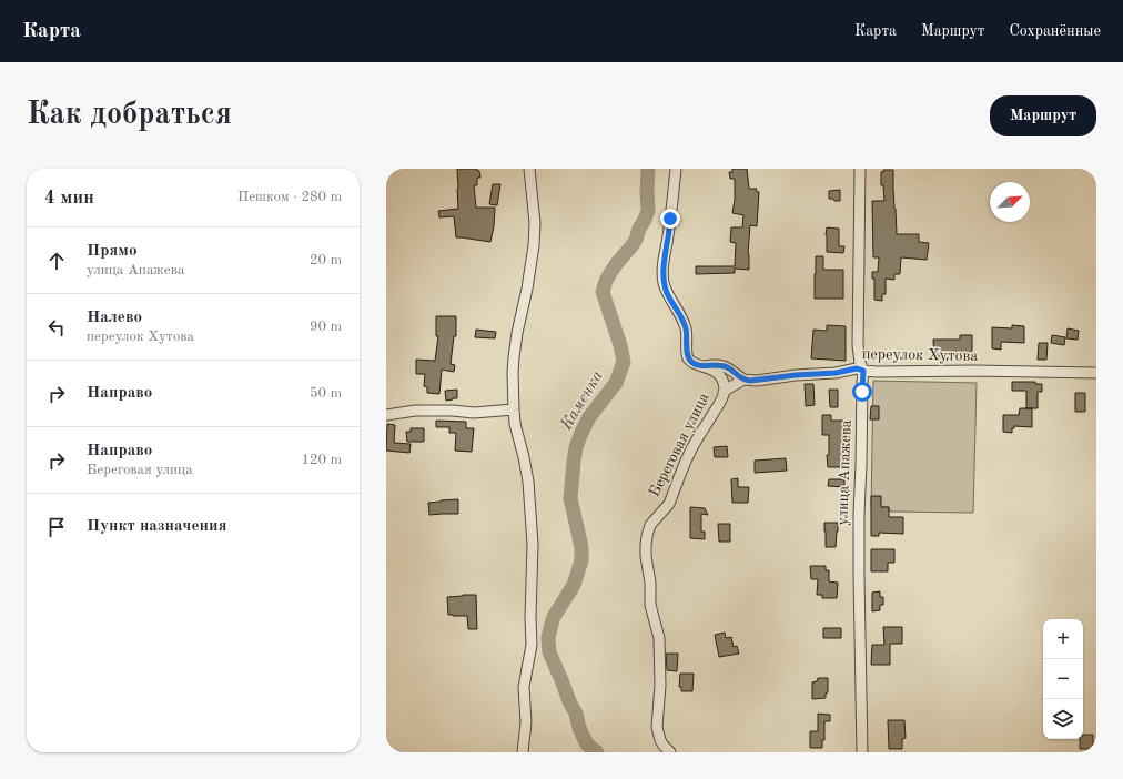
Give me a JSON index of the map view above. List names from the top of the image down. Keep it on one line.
{"streets":{"street":["переулок Хутова","Береговая улица","улица Апажева"]},"crossings":[["переулок Хутова","улица Апажева"]],"water":["Каменка"],"north":"top right","page":{"header":"Карта","nav":["Карта","Маршрут","Сохранённые"],"buttons":"Маршрут","title":"Как добраться","heading":["4 мин","Пешком · 280 m"],"list":[["Прямо","улица Апажева","20 m"],["Налево","переулок Хутова","90 m"],["Направо","50 m"],["Направо","Береговая улица","120 m"],"Пункт назначения"],"map_buttons":["+","−"]}}
